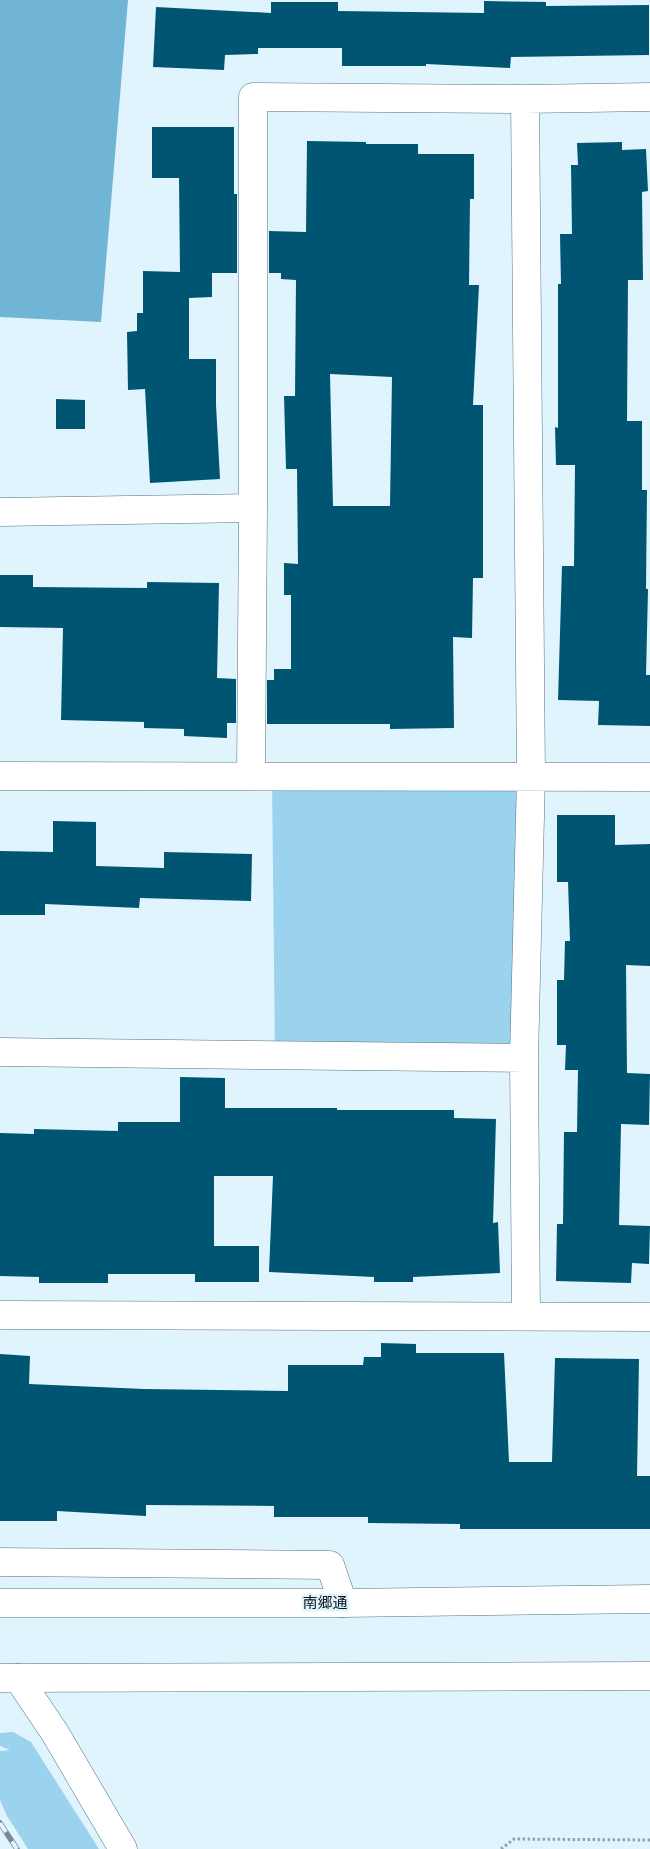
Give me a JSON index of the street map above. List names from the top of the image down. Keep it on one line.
{"streets":{"street":["南郷通"]}}
